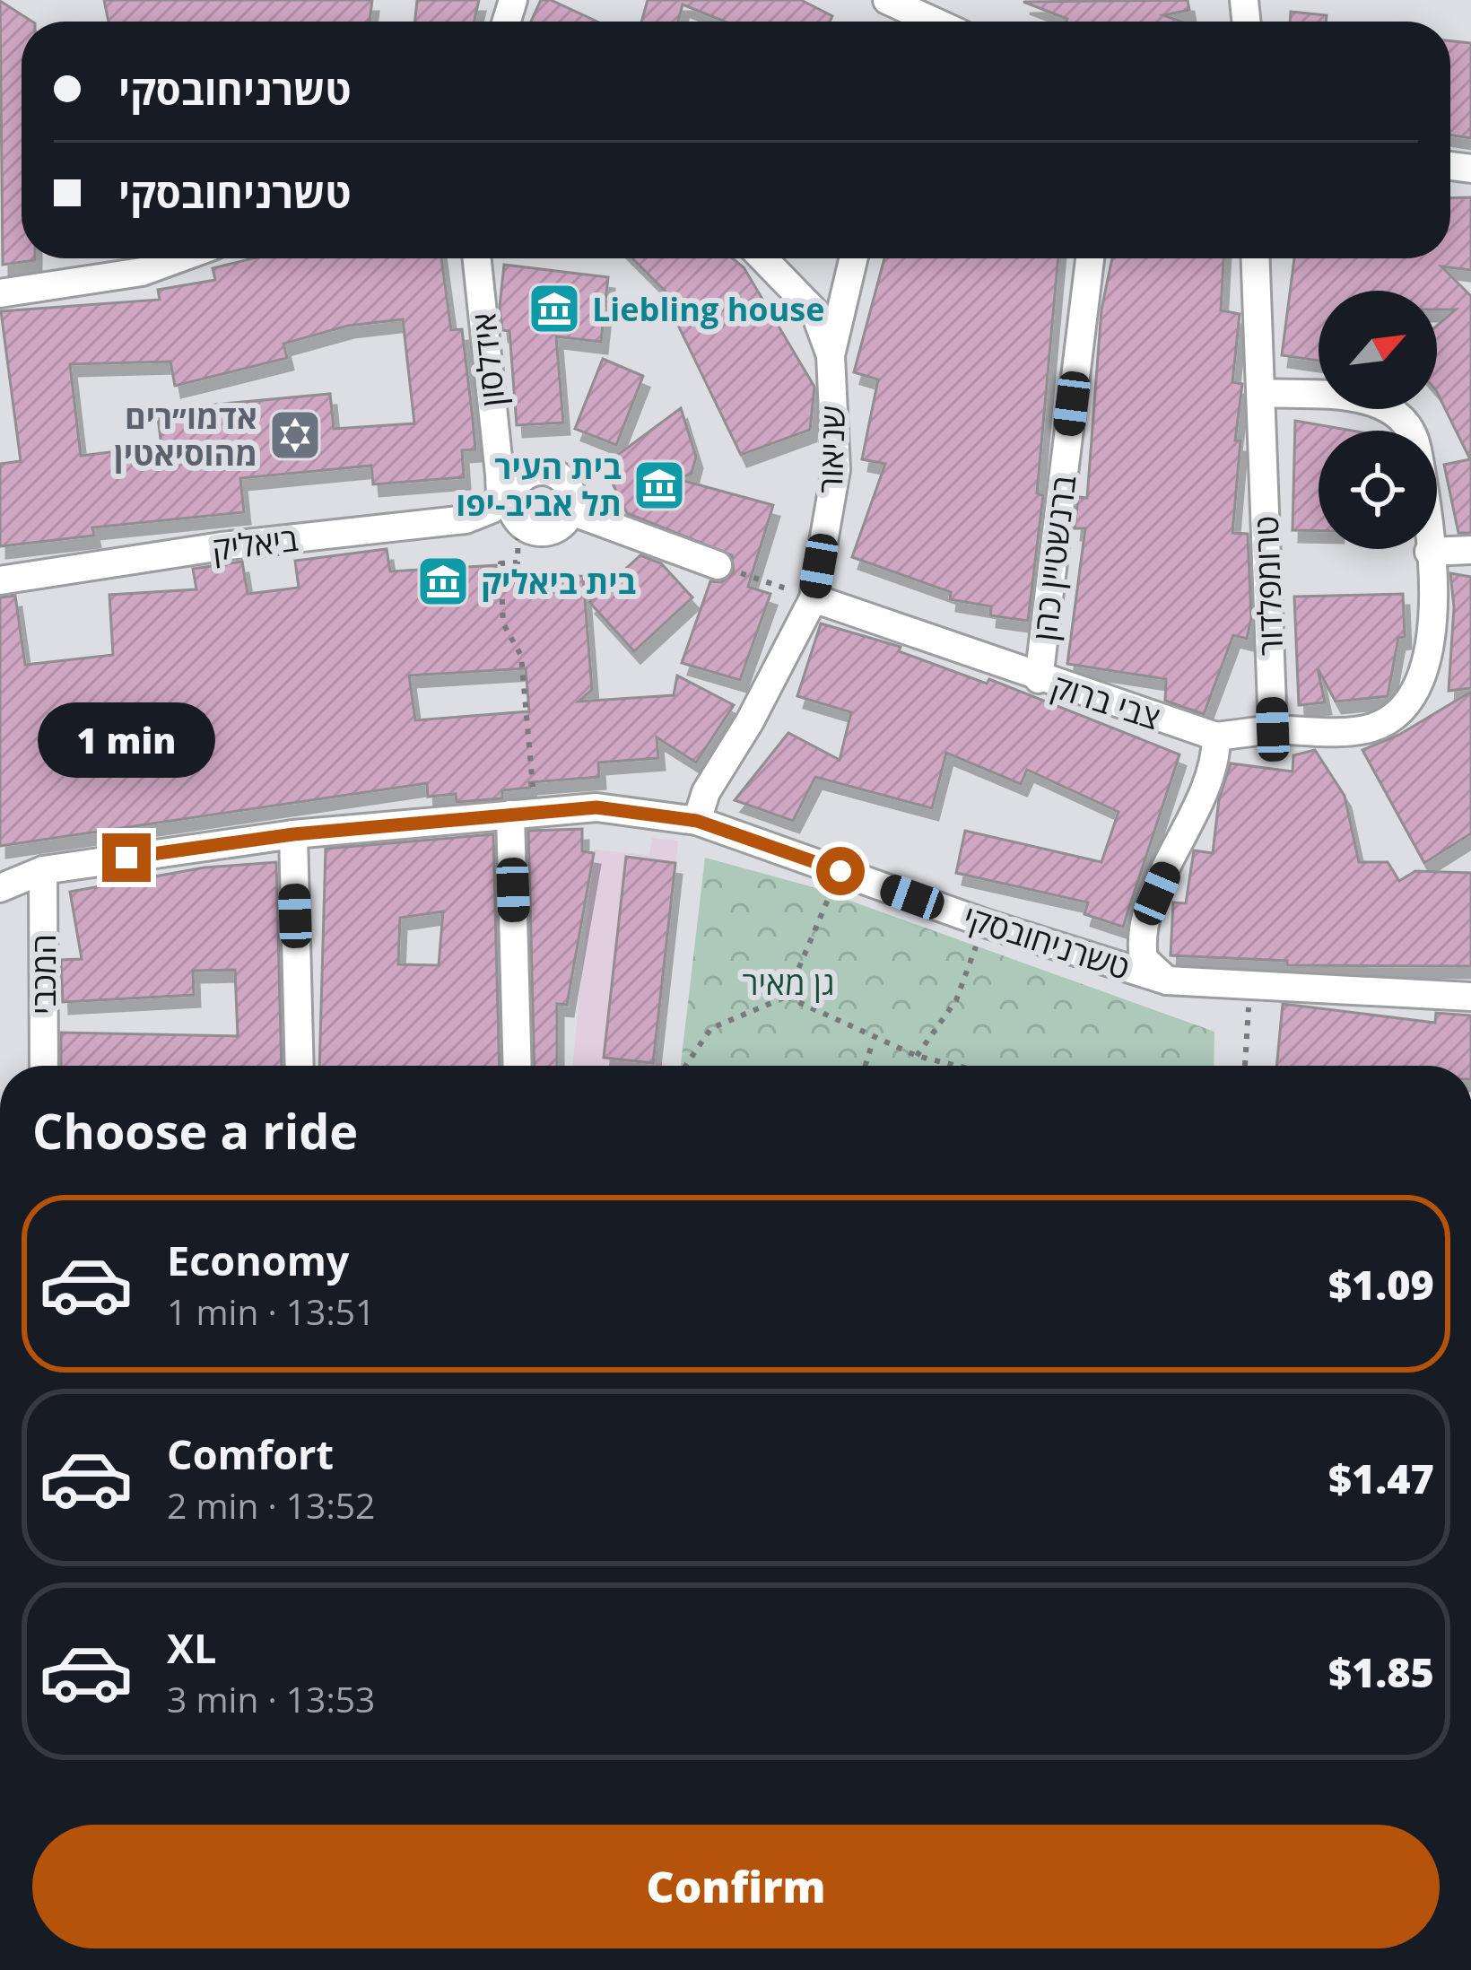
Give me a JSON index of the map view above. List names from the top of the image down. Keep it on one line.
{"streets":{"street":["אידלסון","שניאור","ביאליק","ברנשטיין כהן","טרומפלדור","צבי ברוק","טשרניחובסקי","המכבי"]},"crossings":[["אידלסון","ביאליק"],["שניאור","צבי ברוק"],["שניאור","טשרניחובסקי"],["ברנשטיין כהן","צבי ברוק"],["טשרניחובסקי","המכבי"]],"parks":["גן מאיר"],"places":{"museum":["Liebling house","בית העיר תל אביב-יפו","בית ביאליק"],"synagogue":["אדמו״רים מהוסיאטין"]},"north":"top right","page":{"banner":["טשרניחובסקי","טשרניחובסקי"],"bubble":"1 min","heading":"Choose a ride","list":[{"name":"Economy","note":"1 min · 13:51","value":"$1.09"},{"name":"Comfort","note":"2 min · 13:52","value":"$1.47"},{"name":"XL","note":"3 min · 13:53","value":"$1.85"}],"buttons":"Confirm"}}
